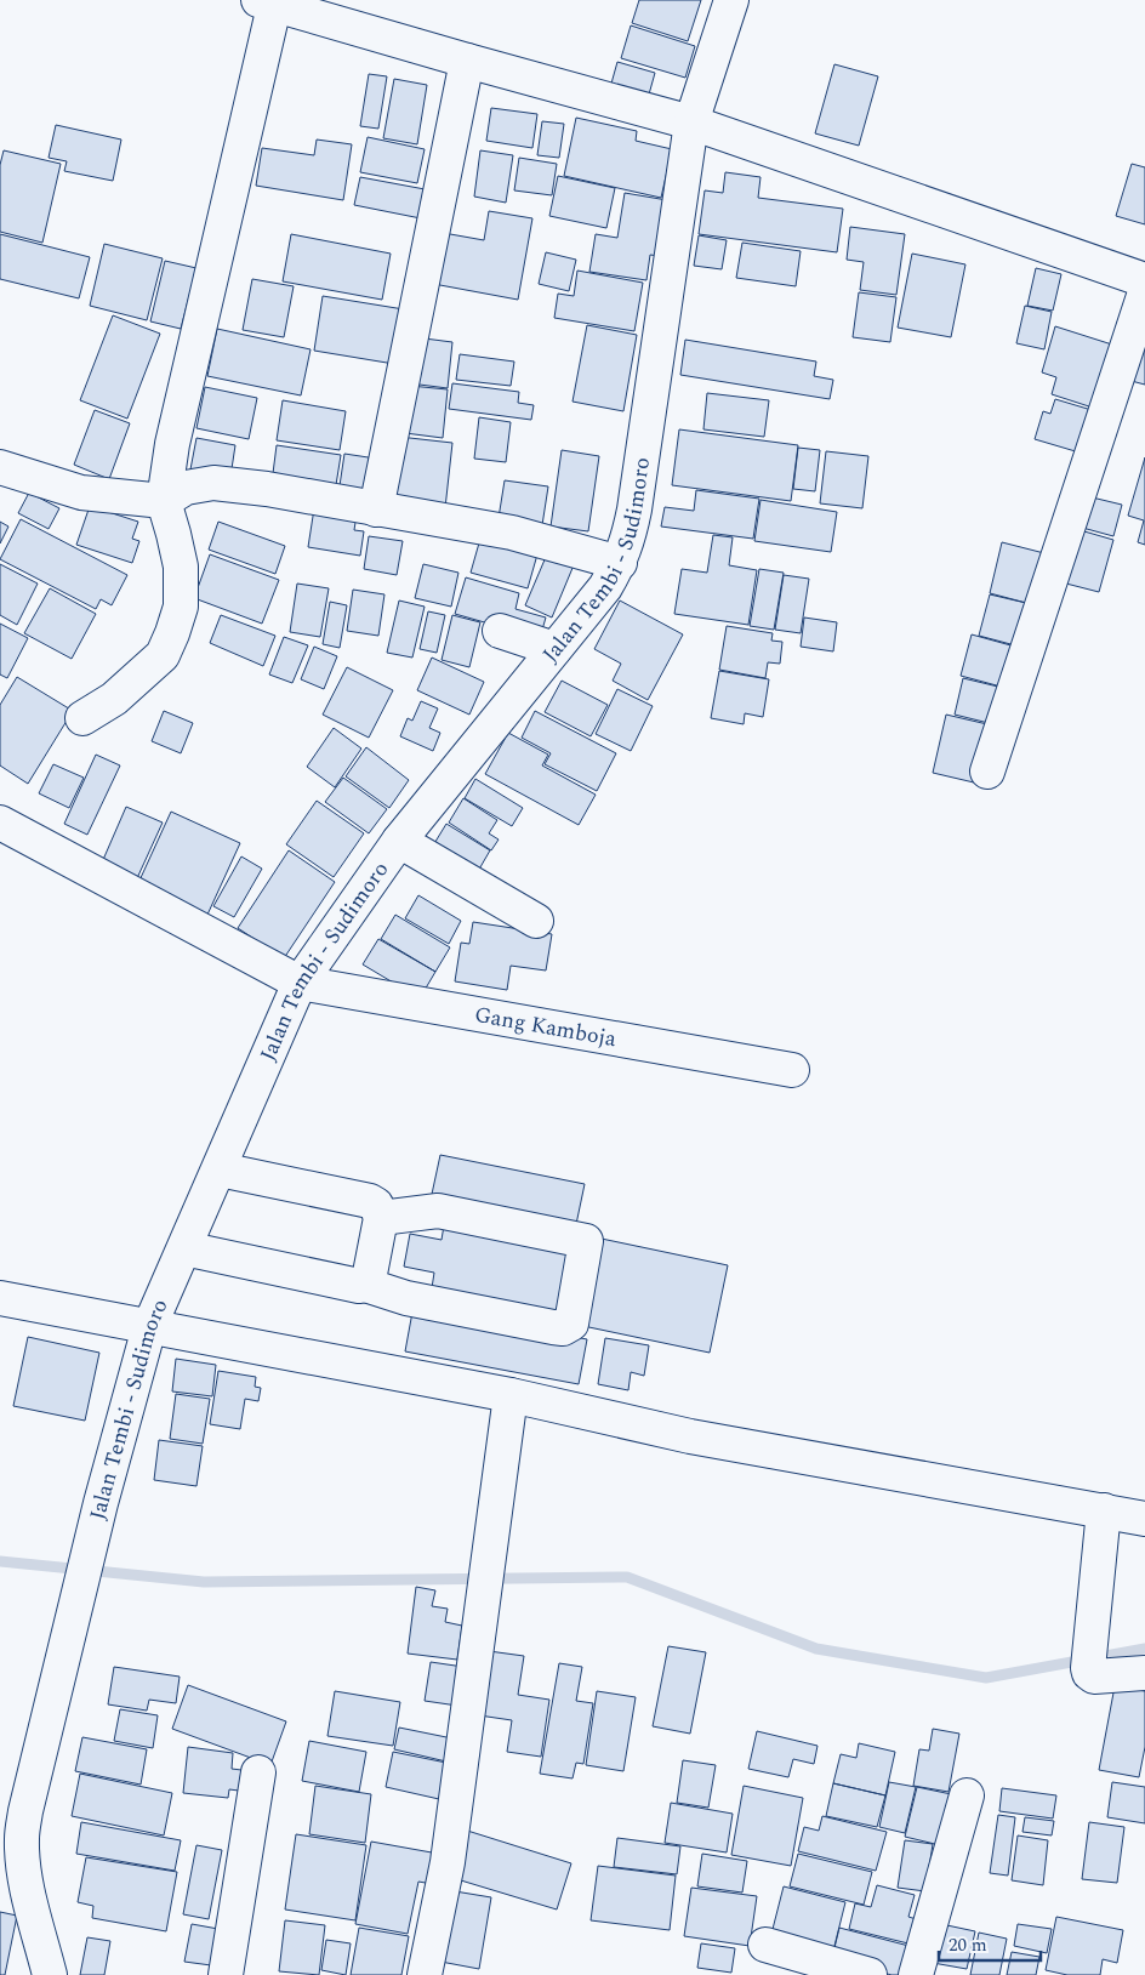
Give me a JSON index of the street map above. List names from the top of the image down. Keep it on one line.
{"streets":{"street":["Jalan Tembi - Sudimoro","Gang Kamboja"]},"crossings":[["Jalan Tembi - Sudimoro","Gang Kamboja"]],"scale_bar":"20 m"}
